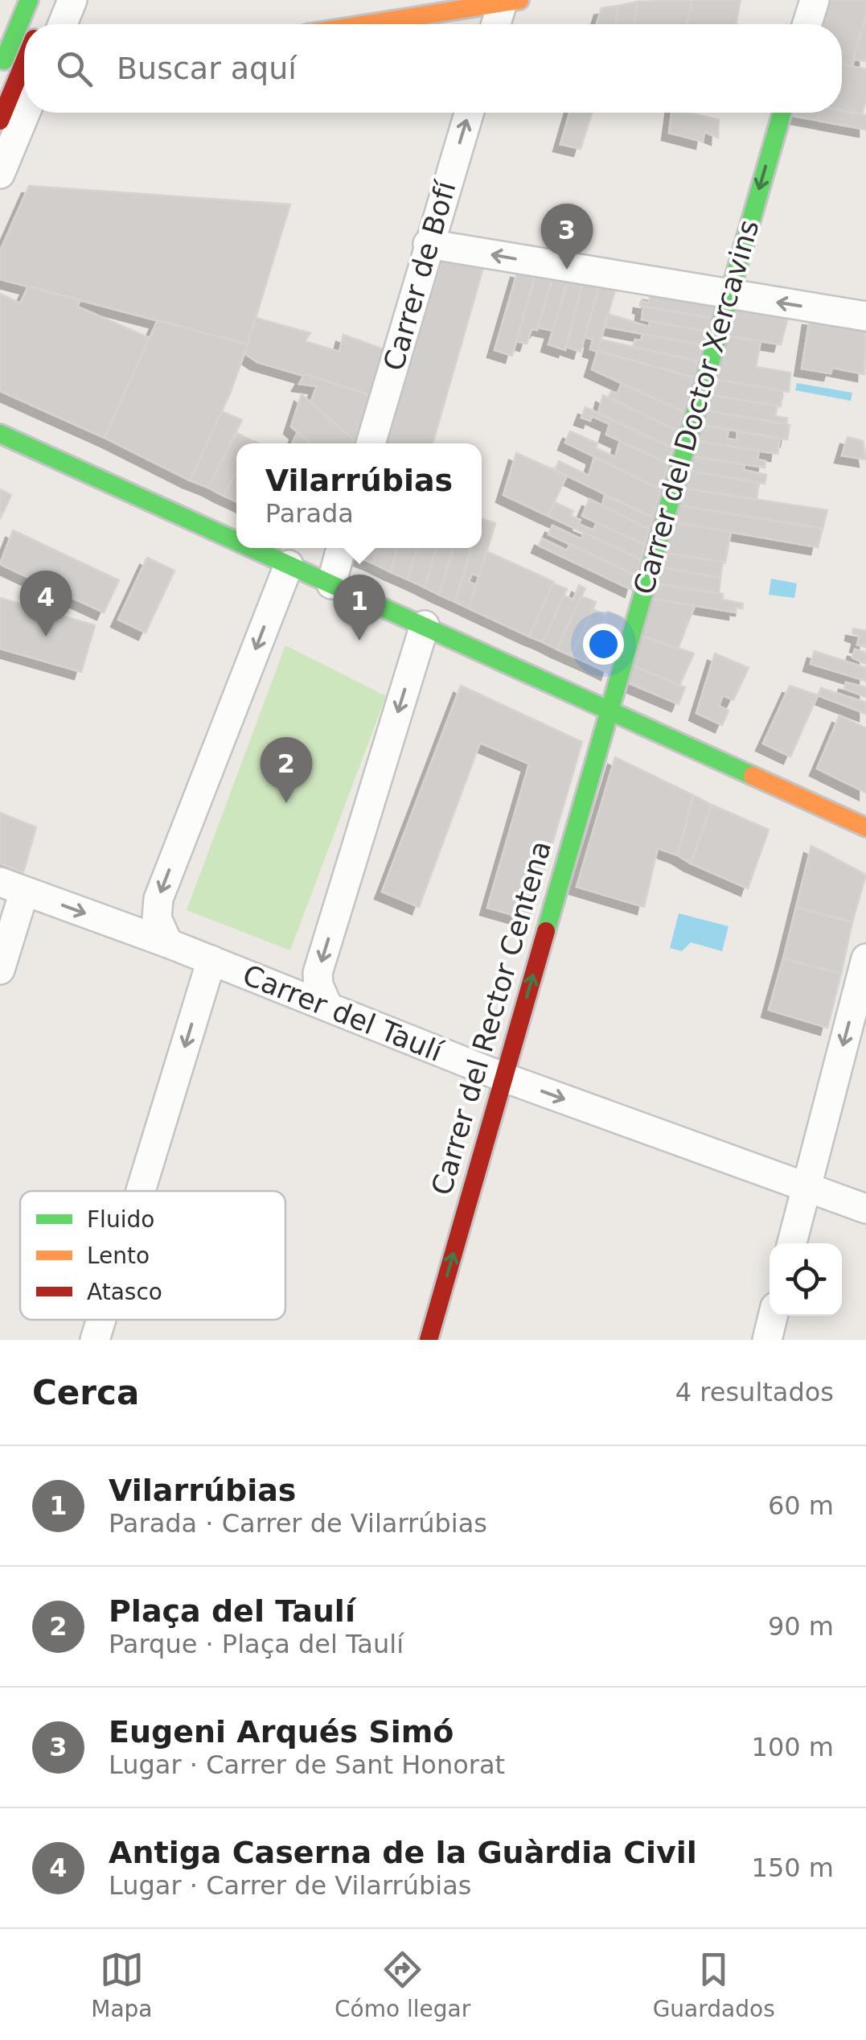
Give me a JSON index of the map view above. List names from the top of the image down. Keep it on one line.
{"streets":{"street":["Carrer de Bofí","Carrer del Doctor Xercavins","Carrer del Taulí","Carrer del Rector Centena"]},"crossings":[["Carrer del Doctor Xercavins","Carrer del Rector Centena"],["Carrer del Taulí","Carrer del Rector Centena"]],"one_way":["Carrer de Bofí","Carrer del Taulí","Carrer del Rector Centena"],"legend":["Fluido","Lento","Atasco"],"page":{"search":"Buscar aquí","pins":["3","4","1","2"],"popup":["Vilarrúbias","Parada"],"heading":["Cerca","4 resultados"],"list":[{"mark":"1","name":"Vilarrúbias","note":"Parada · Carrer de Vilarrúbias","value":"60 m"},{"mark":"2","name":"Plaça del Taulí","note":"Parque · Plaça del Taulí","value":"90 m"},{"mark":"3","name":"Eugeni Arqués Simó","note":"Lugar · Carrer de Sant Honorat","value":"100 m"},{"mark":"4","name":"Antiga Caserna de la Guàrdia Civil","note":"Lugar · Carrer de Vilarrúbias","value":"150 m"}],"nav":["Mapa","Cómo llegar","Guardados"]}}
